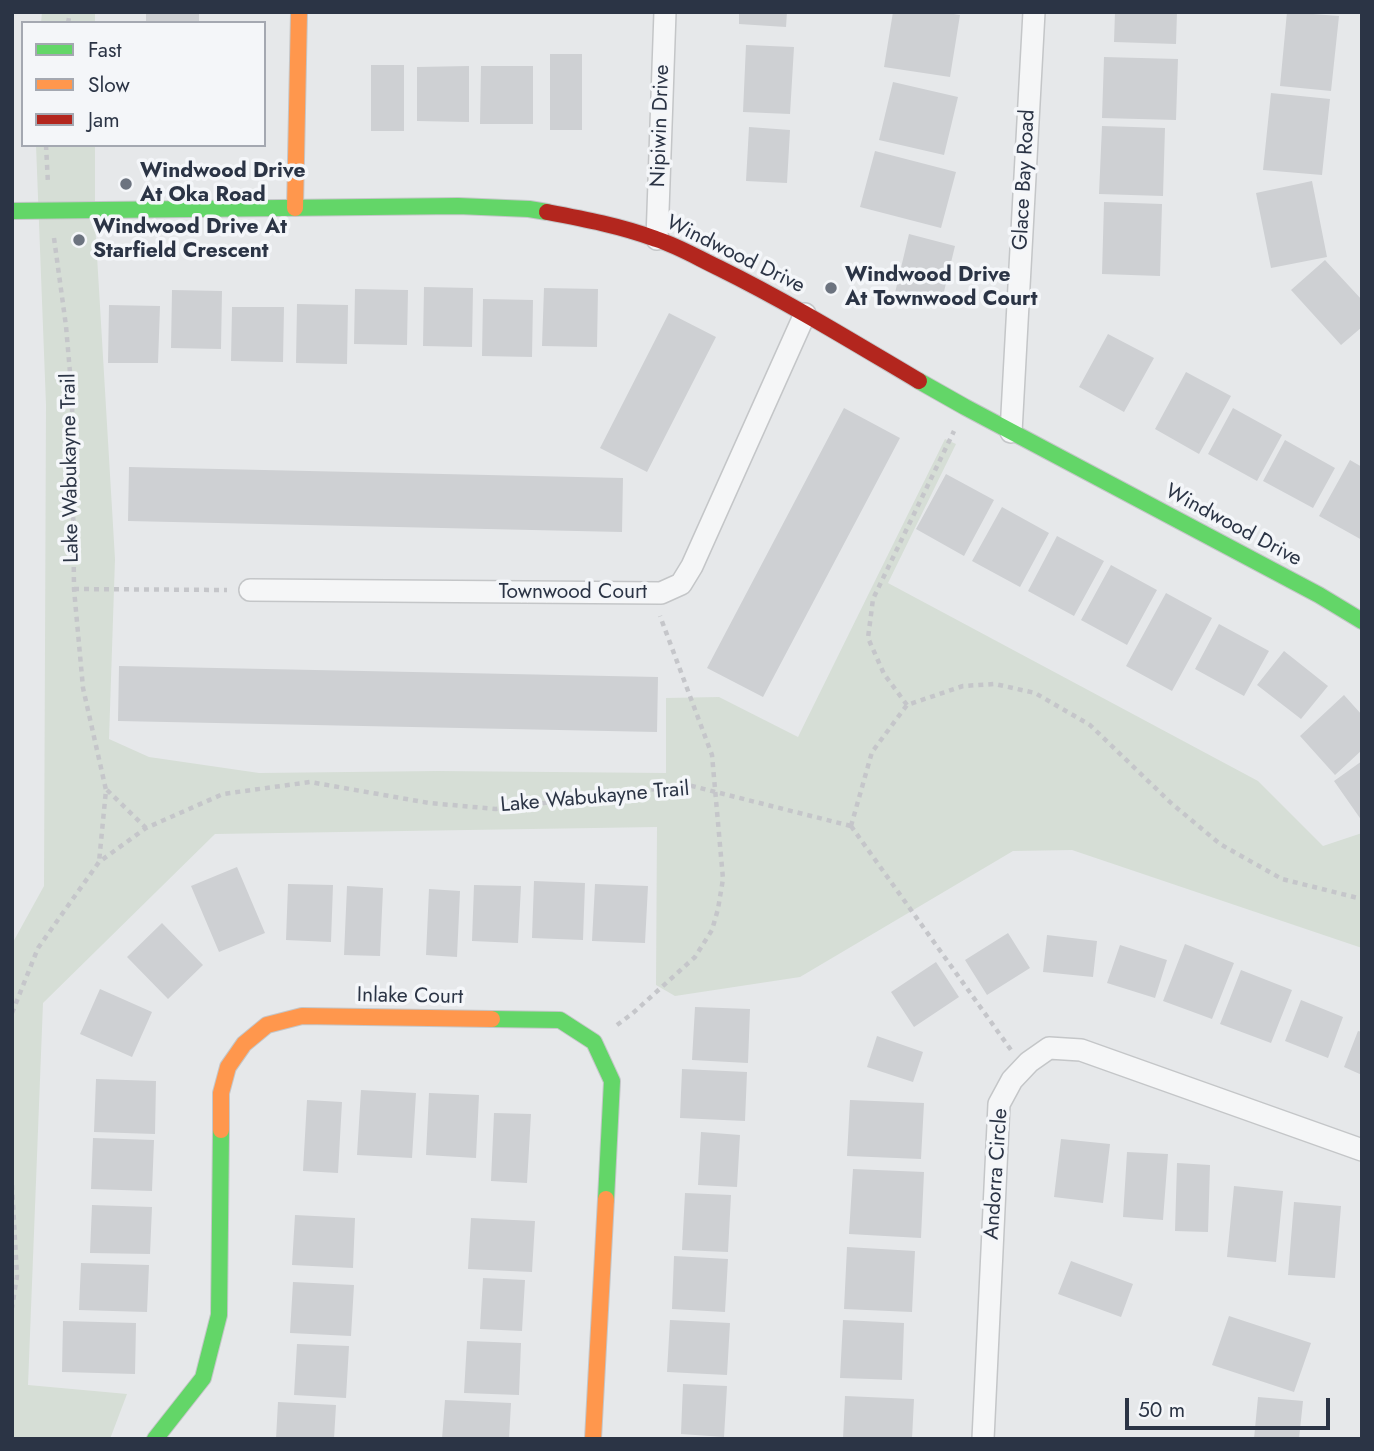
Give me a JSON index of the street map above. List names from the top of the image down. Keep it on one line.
{"streets":{"street":["Nipiwin Drive","Glace Bay Road","Windwood Drive","Townwood Court","Inlake Court","Andorra Circle"],"path":["Lake Wabukayne Trail"]},"crossings":[["Nipiwin Drive","Windwood Drive"],["Glace Bay Road","Windwood Drive"],["Windwood Drive","Lake Wabukayne Trail"],["Windwood Drive","Townwood Court"]],"places":["Windwood Drive At Oka Road","Windwood Drive At Starfield Crescent","Windwood Drive At Townwood Court"],"legend":["Fast","Slow","Jam"],"scale_bar":"50 m"}
